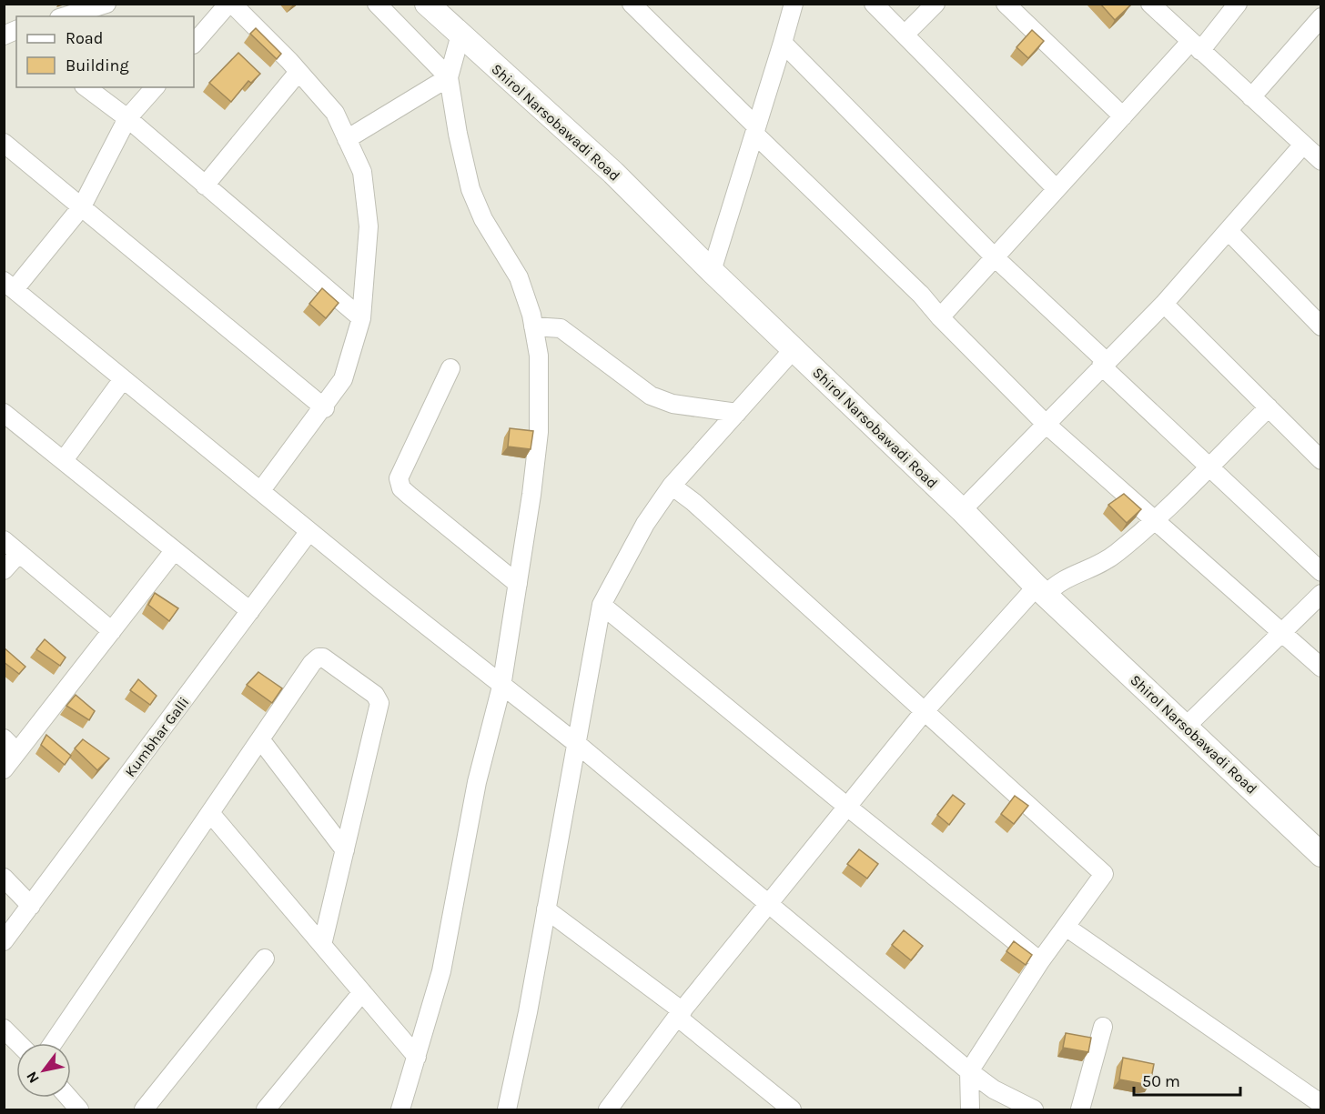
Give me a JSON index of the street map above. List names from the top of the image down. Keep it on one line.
{"streets":{"main road":["Shirol Narsobawadi Road"],"street":["Kumbhar Galli"]},"legend":["Road","Building"],"scale_bar":"50 m","north":"bottom left"}
